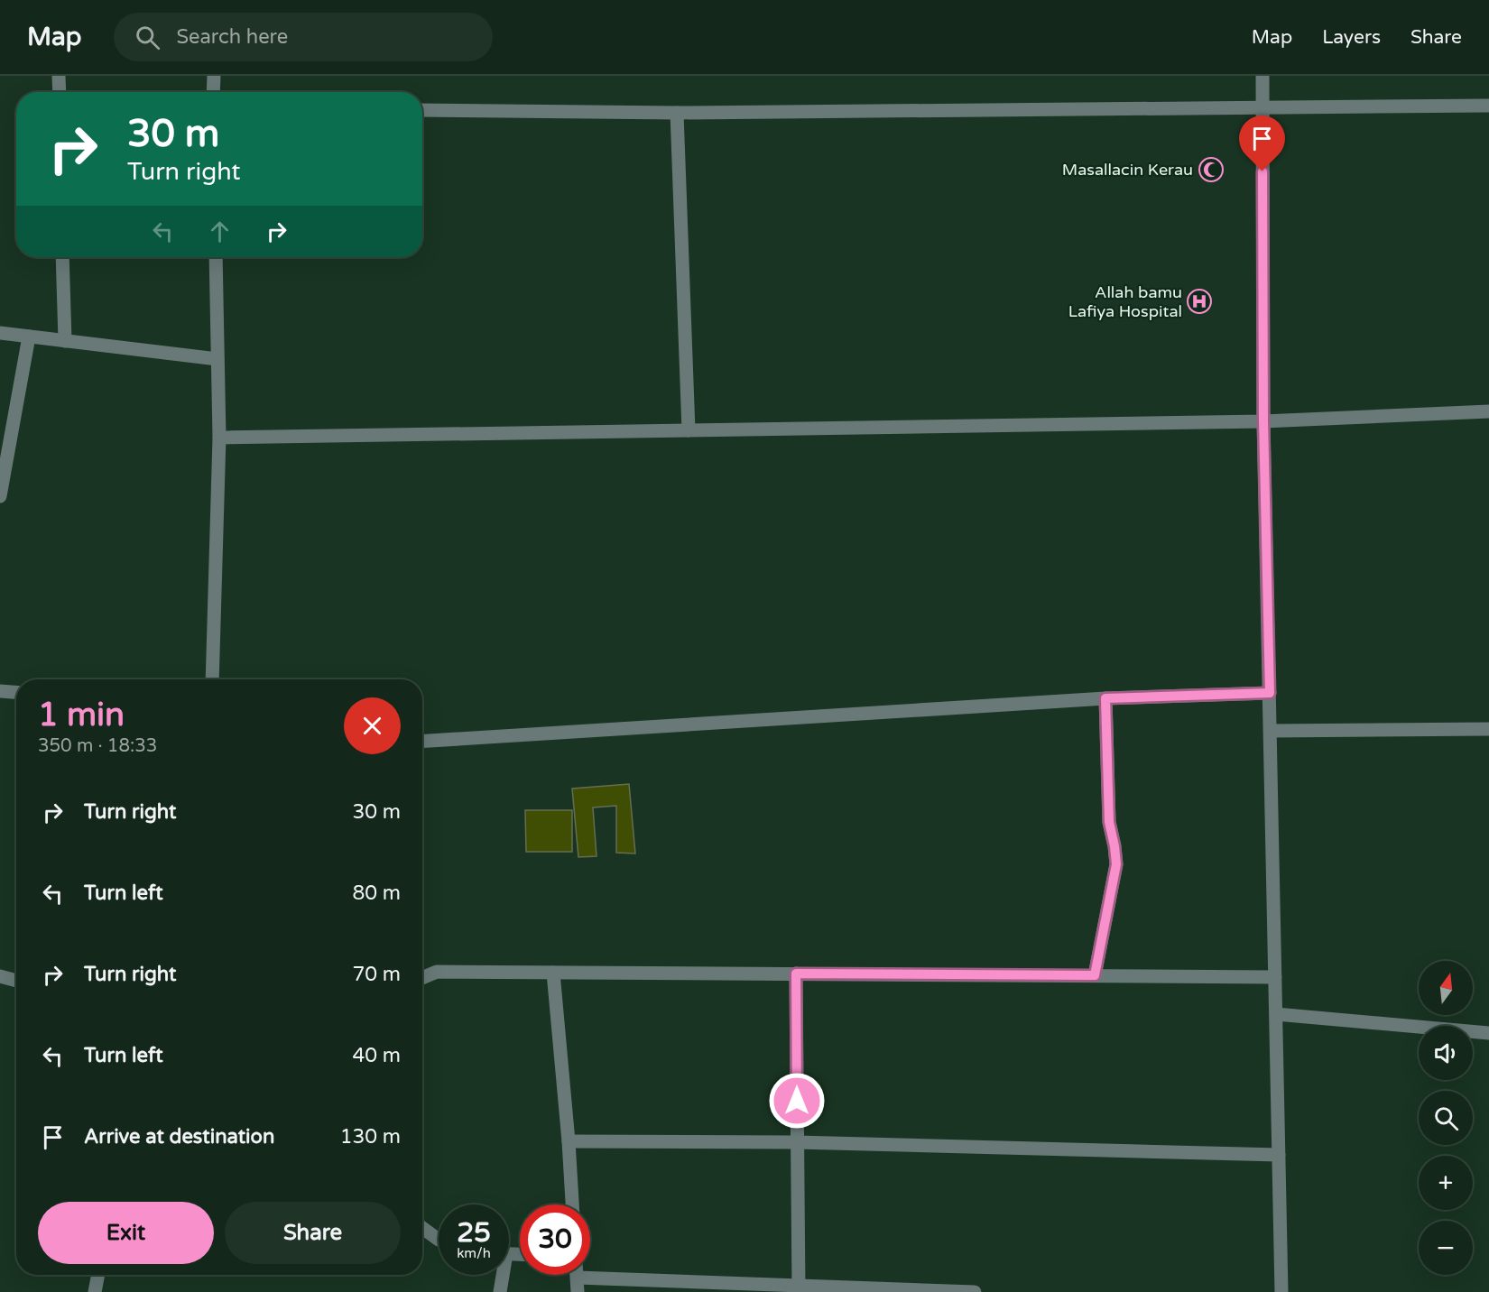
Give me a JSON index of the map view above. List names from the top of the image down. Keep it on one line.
{"places":{"mosque":["Masallacin Kerau"],"hospital":["Allah bamu Lafiya Hospital"]},"north":"top","page":{"header":"Map","search":"Search here","nav":["Map","Layers","Share"],"turn":["30 m","Turn right"],"heading":["1 min","350 m · 18:33"],"list":[{"name":"Turn right","value":"30 m"},{"name":"Turn left","value":"80 m"},{"name":"Turn right","value":"70 m"},{"name":"Turn left","value":"40 m"},{"name":"Arrive at destination","value":"130 m"}],"map_buttons":["+","−"],"buttons":["Exit","Share"],"speed":"25 km/h","limit":"30"}}
